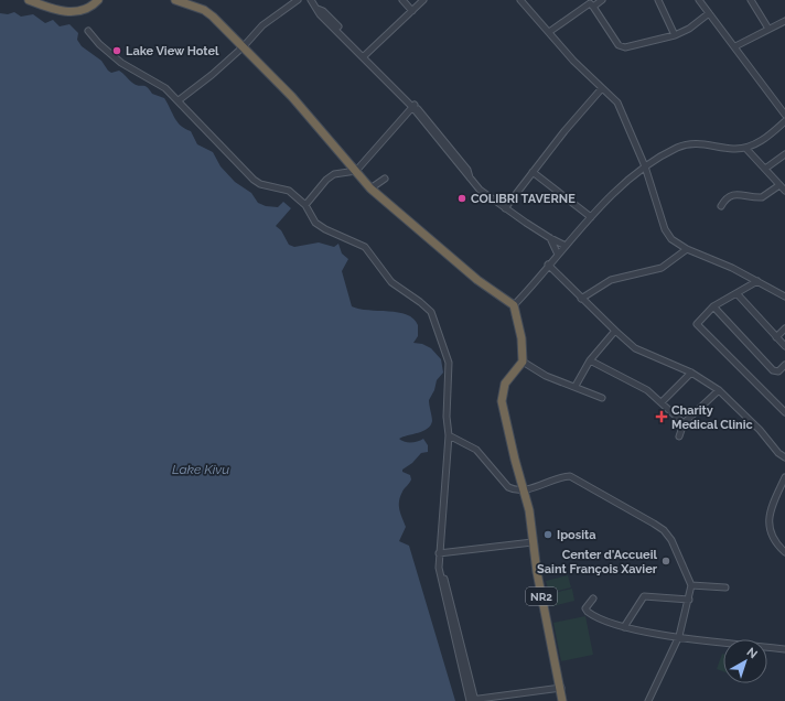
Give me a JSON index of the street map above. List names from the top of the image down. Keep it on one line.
{"streets":{"highway":["NR2"]},"water":["Lake Kivu"],"places":{"other":["Lake View Hotel","COLIBRI TAVERNE","Iposita","Center d'Accueil Saint François Xavier"],"health":["Charity Medical Clinic"]},"north":"top right"}
